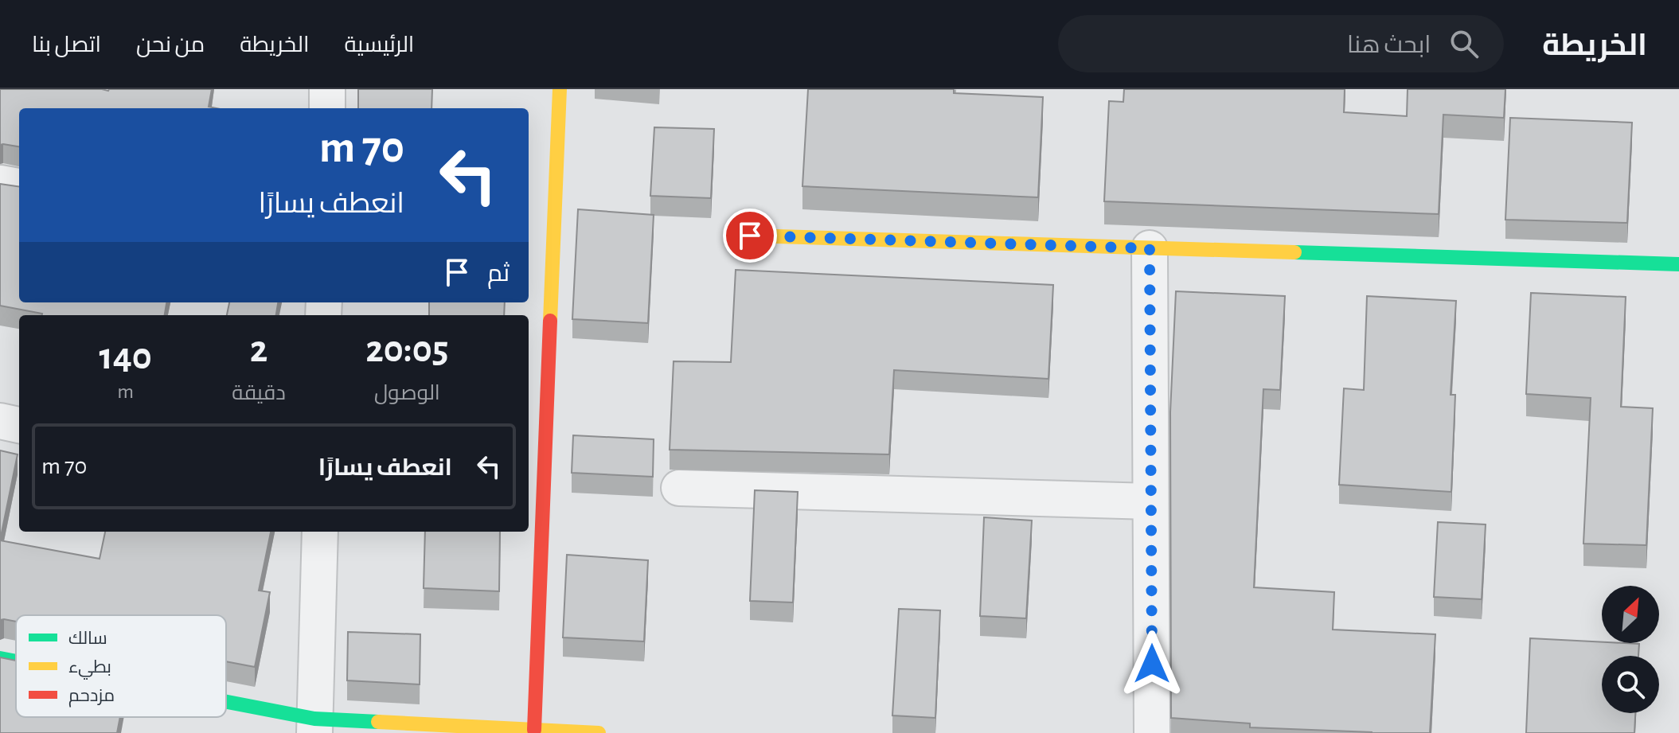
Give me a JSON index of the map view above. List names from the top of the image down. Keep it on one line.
{"legend":["سالك","بطيء","مزدحم"],"north":"top right","page":{"header":"الخريطة","search":"ابحث هنا","nav":["الرئيسية","الخريطة","من نحن","اتصل بنا"],"turn":["70 m","انعطف يسارًا"],"then":"ثم","eta":["20:05","الوصول","2","دقيقة","140","m"],"list":[{"name":"انعطف يسارًا","value":"70 m"}]}}
